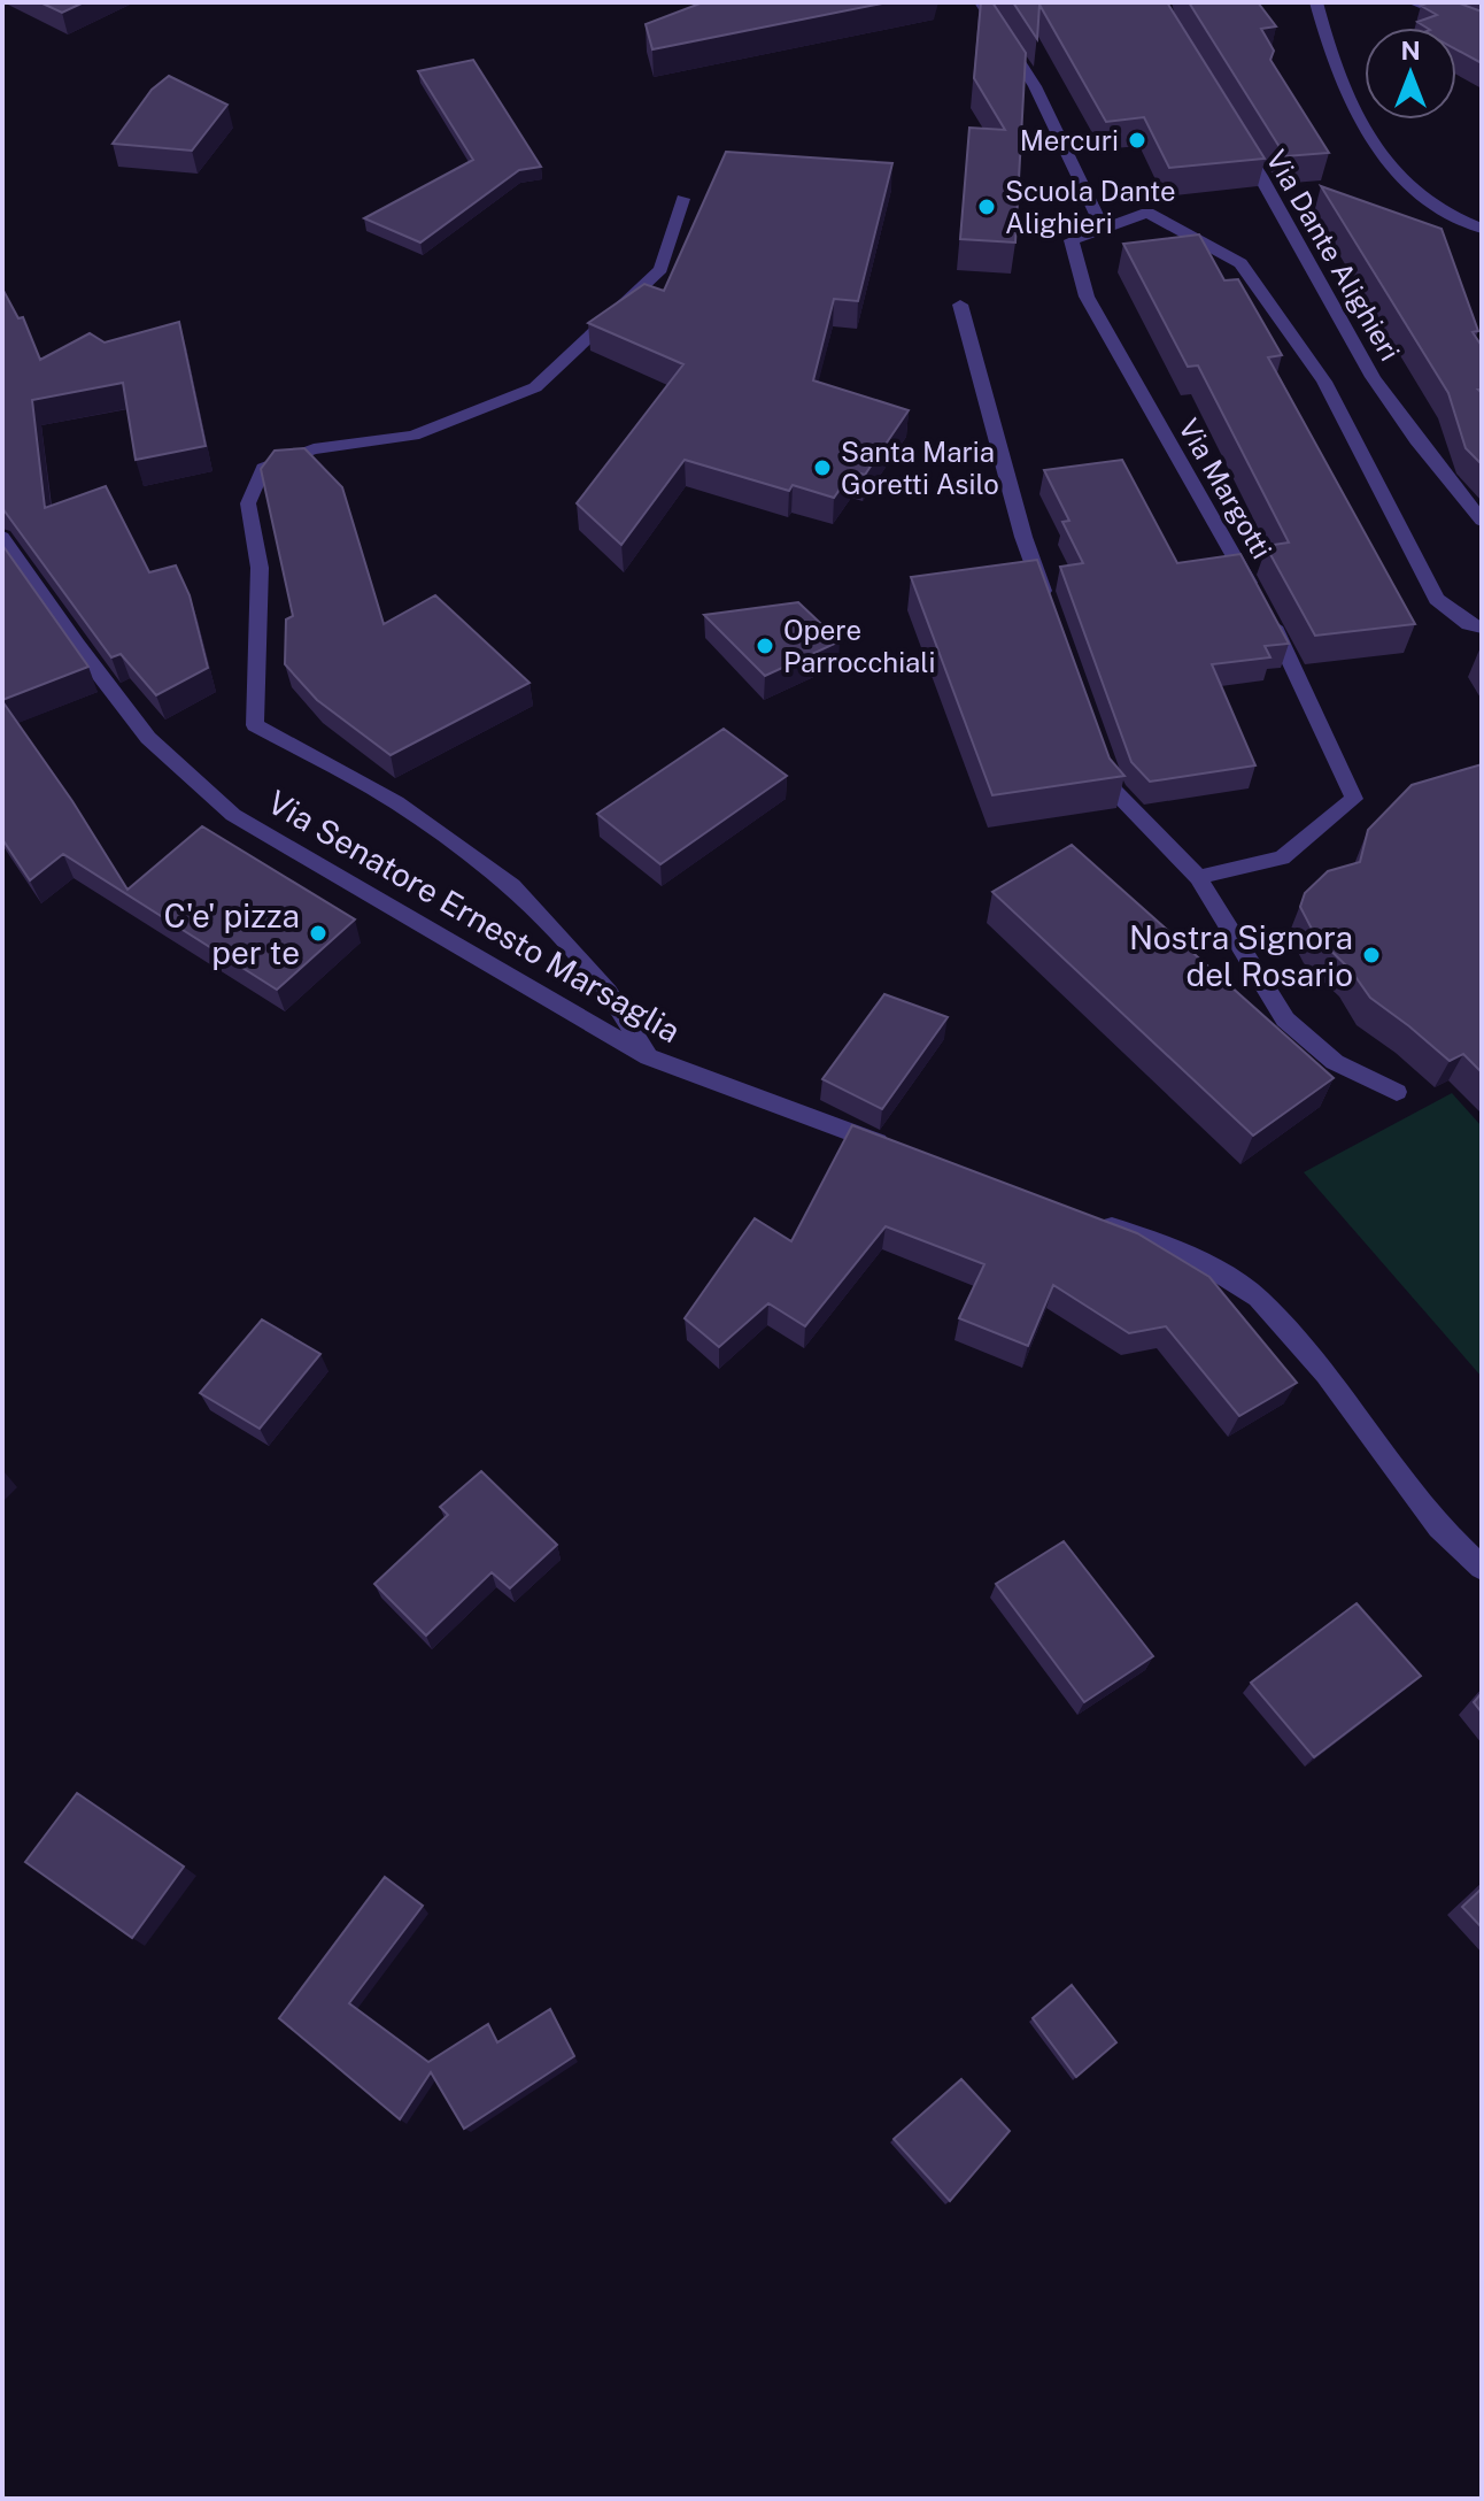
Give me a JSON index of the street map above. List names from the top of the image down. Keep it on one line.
{"streets":{"street":["Via Dante Alighieri","Via Margotti","Via Senatore Ernesto Marsaglia"]},"places":["Mercuri","Scuola Dante Alighieri","Santa Maria Goretti Asilo","Opere Parrocchiali","C'e' pizza per te","Nostra Signora del Rosario"],"north":"top"}
